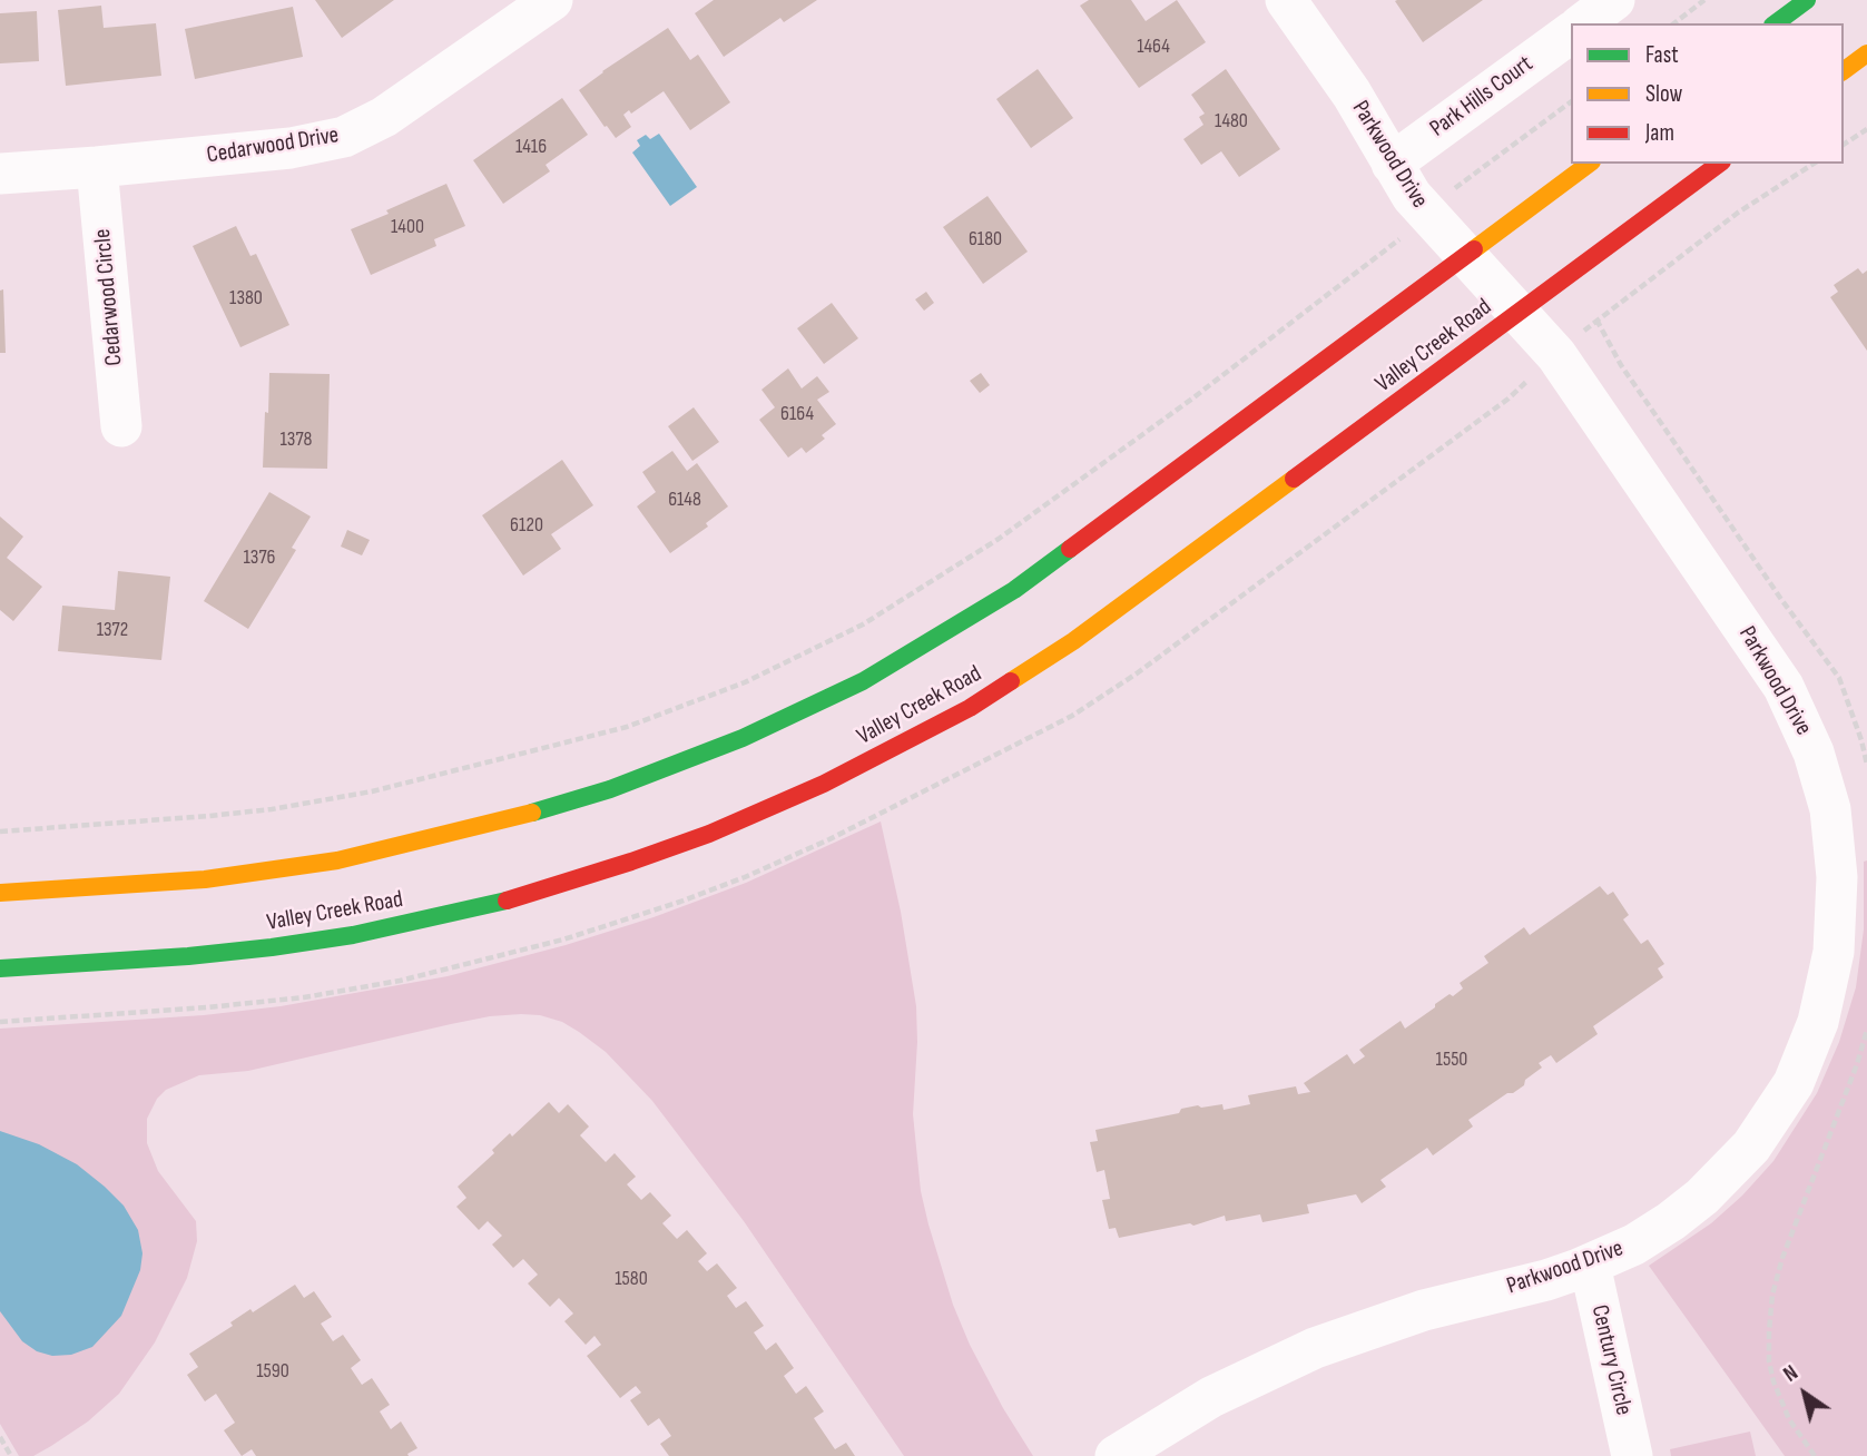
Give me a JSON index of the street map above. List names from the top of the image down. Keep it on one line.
{"streets":{"main road":["Valley Creek Road"],"street":["Park Hills Court","Cedarwood Drive","Parkwood Drive","Cedarwood Circle","Century Circle"]},"crossings":[["Park Hills Court","Parkwood Drive"],["Cedarwood Drive","Cedarwood Circle"],["Parkwood Drive","Valley Creek Road"],["Parkwood Drive","Century Circle"]],"house_numbers":["1464","1480","1416","1400","6180","1380","6164","1378","6148","6120","1376","1372","1550","1580","1590"],"legend":["Fast","Slow","Jam"],"north":"top left"}
